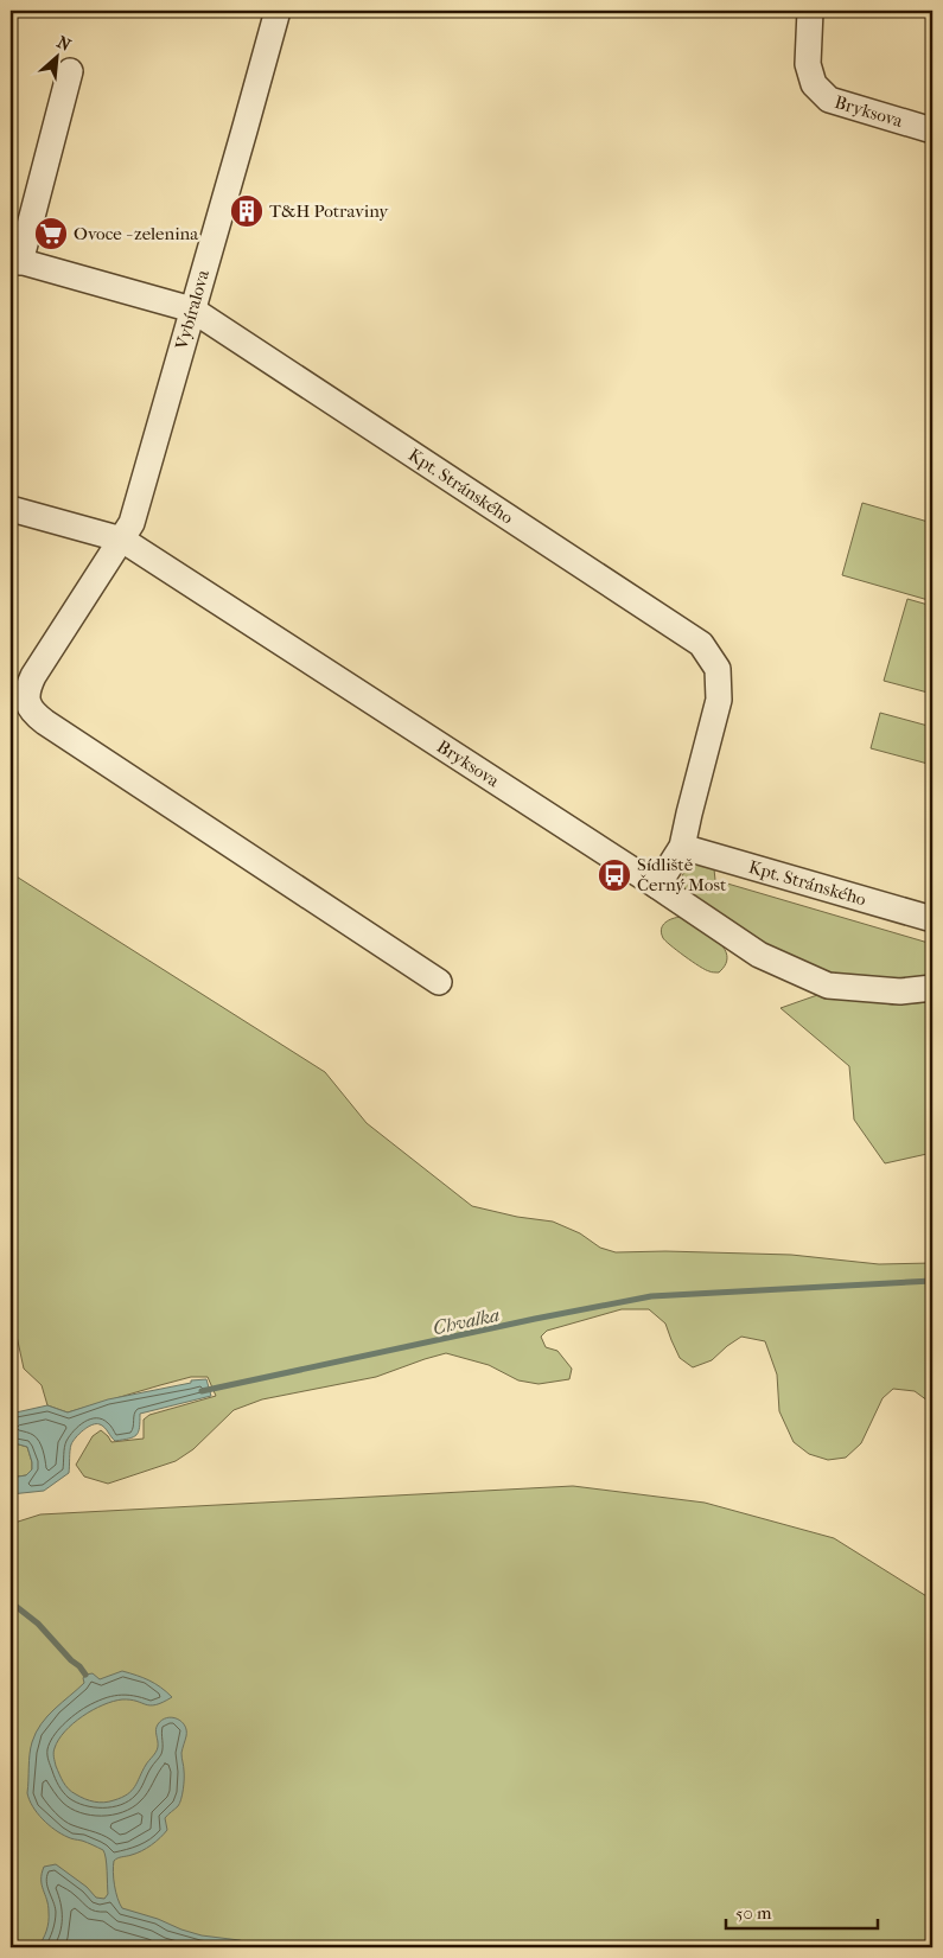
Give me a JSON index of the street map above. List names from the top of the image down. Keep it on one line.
{"streets":{"street":["Bryksova","Vybíralova","Kpt. Stránského"]},"crossings":[["Bryksova","Vybíralova"],["Bryksova","Kpt. Stránského"],["Vybíralova","Kpt. Stránského"]],"water":["Chvalka"],"places":{"building":["T&H Potraviny"],"supermarket":["Ovoce - zelenina"],"bus stop":["Sídliště Černý Most"]},"scale_bar":"50 m","north":"top right"}
